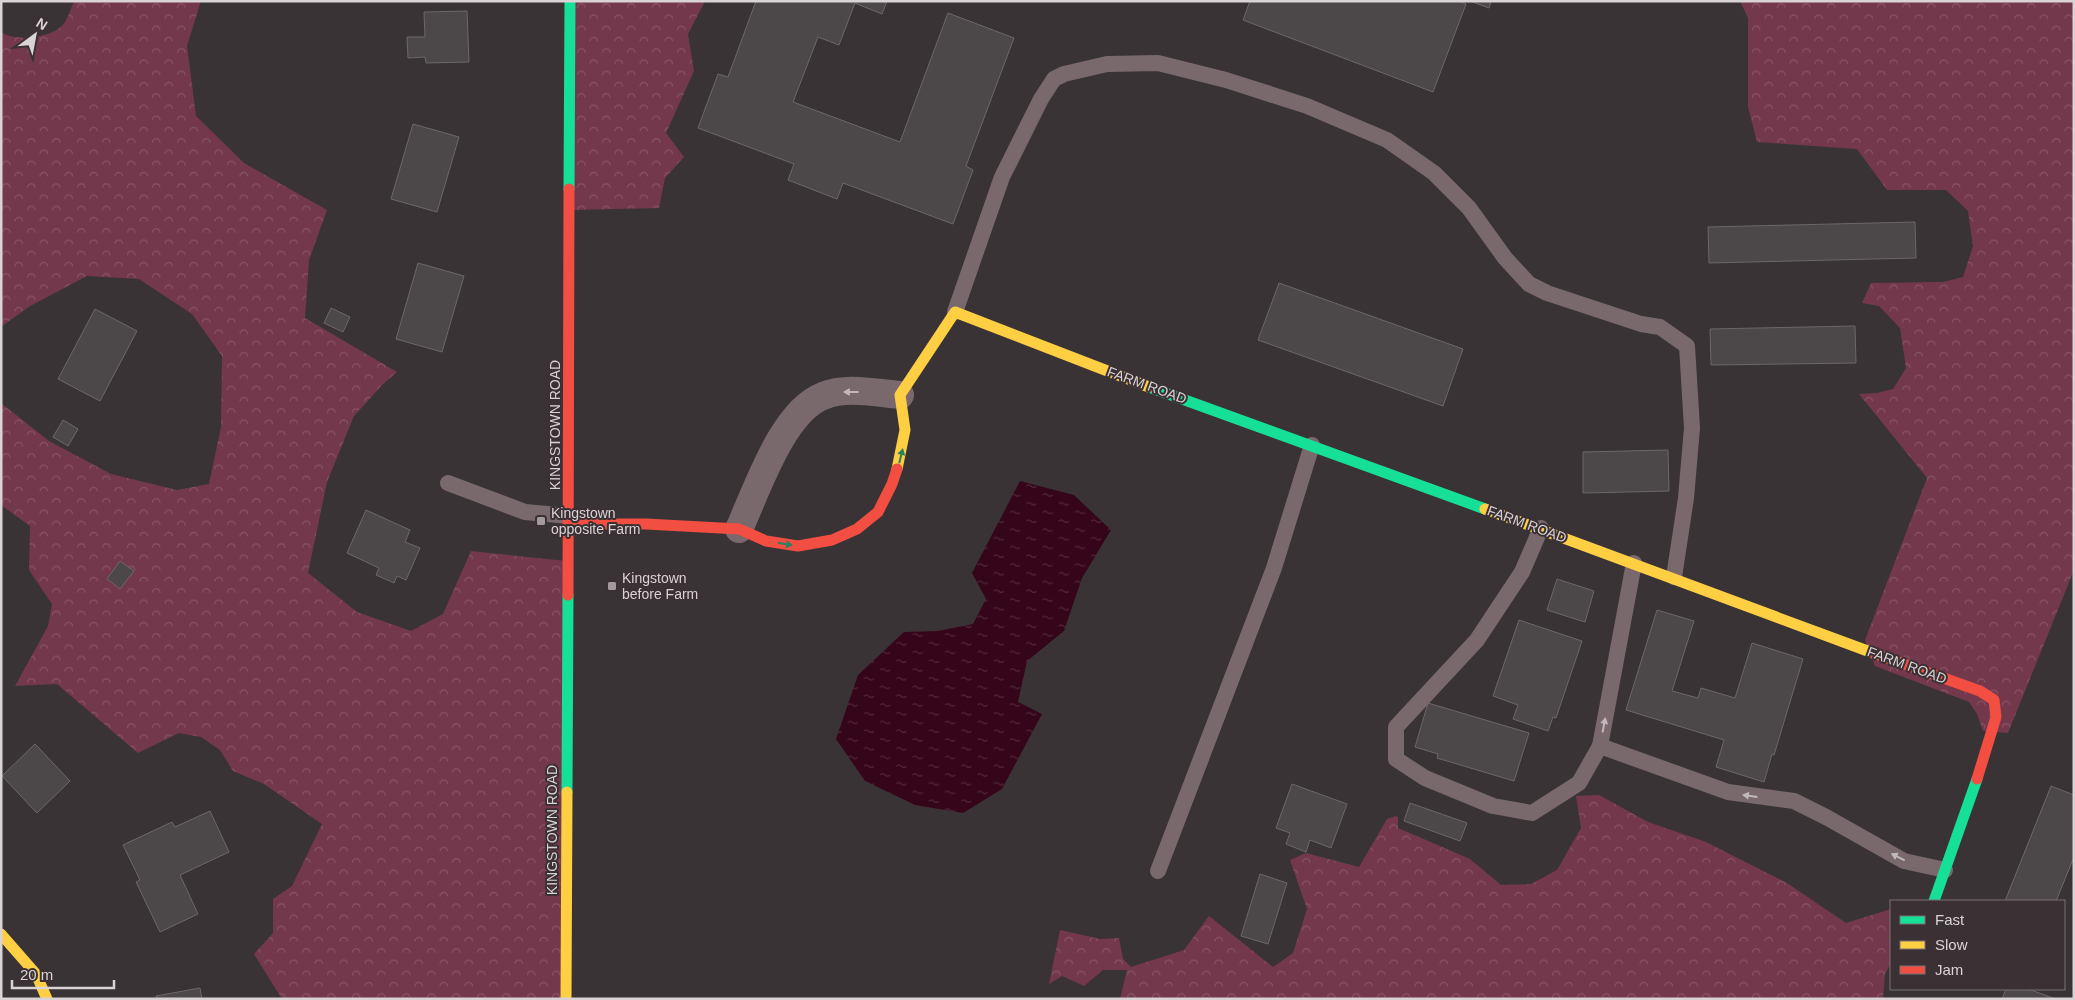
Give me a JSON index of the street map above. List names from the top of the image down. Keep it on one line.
{"streets":{"street":["FARM ROAD","KINGSTOWN ROAD"]},"places":{"transit":["Kingstown opposite Farm","Kingstown before Farm"]},"legend":["Fast","Slow","Jam"],"scale_bar":"20 m","north":"top right"}
